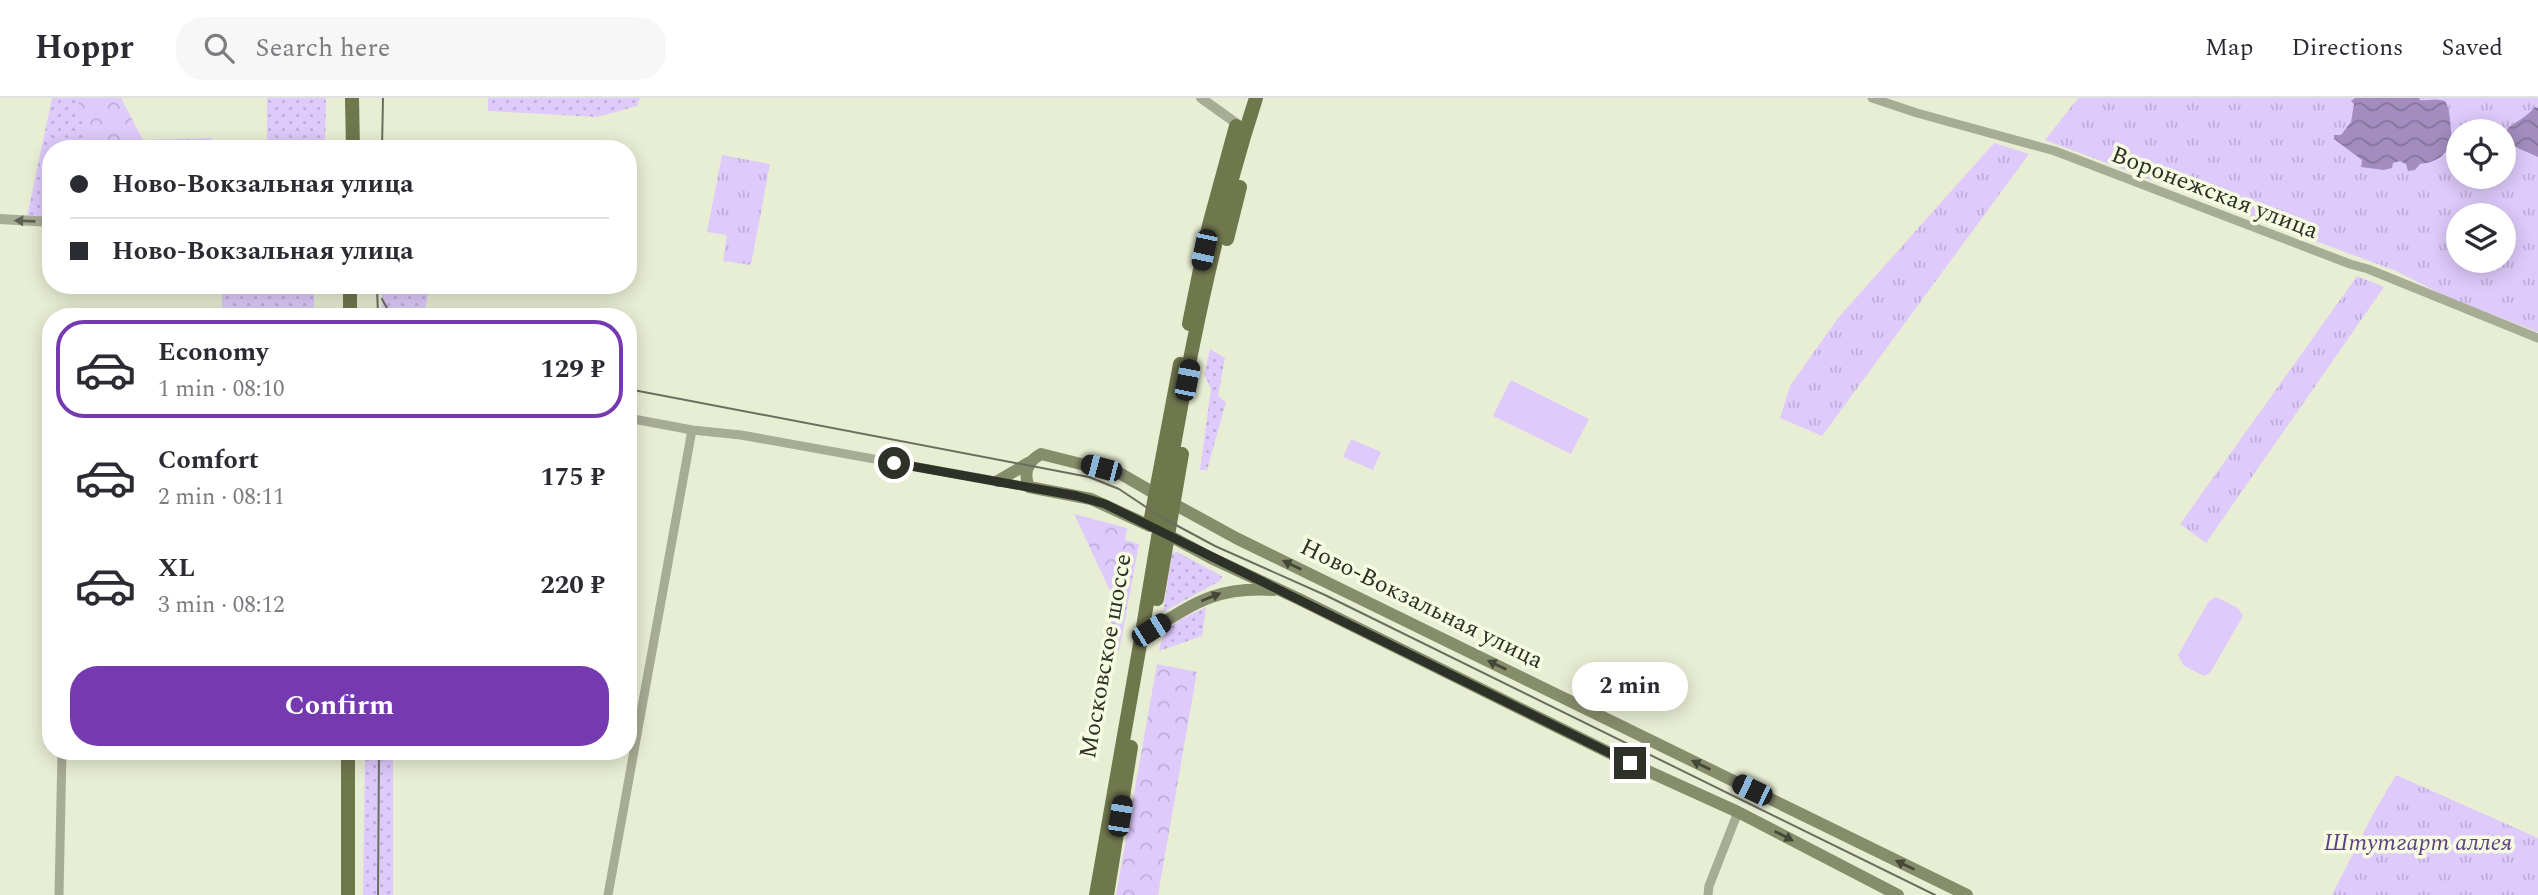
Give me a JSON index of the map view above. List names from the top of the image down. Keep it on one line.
{"streets":{"main road":["Ново-Вокзальная улица","Московское шоссе"],"street":["Воронежская улица"]},"crossings":[["Ново-Вокзальная улица","Московское шоссе"]],"parks":["Штутгарт аллея"],"page":{"header":"Hoppr","search":"Search here","nav":["Map","Directions","Saved"],"banner":["Ново-Вокзальная улица","Ново-Вокзальная улица"],"list":[{"name":"Economy","note":"1 min · 08:10","value":"129 ₽"},{"name":"Comfort","note":"2 min · 08:11","value":"175 ₽"},{"name":"XL","note":"3 min · 08:12","value":"220 ₽"}],"buttons":"Confirm","bubble":"2 min"}}
